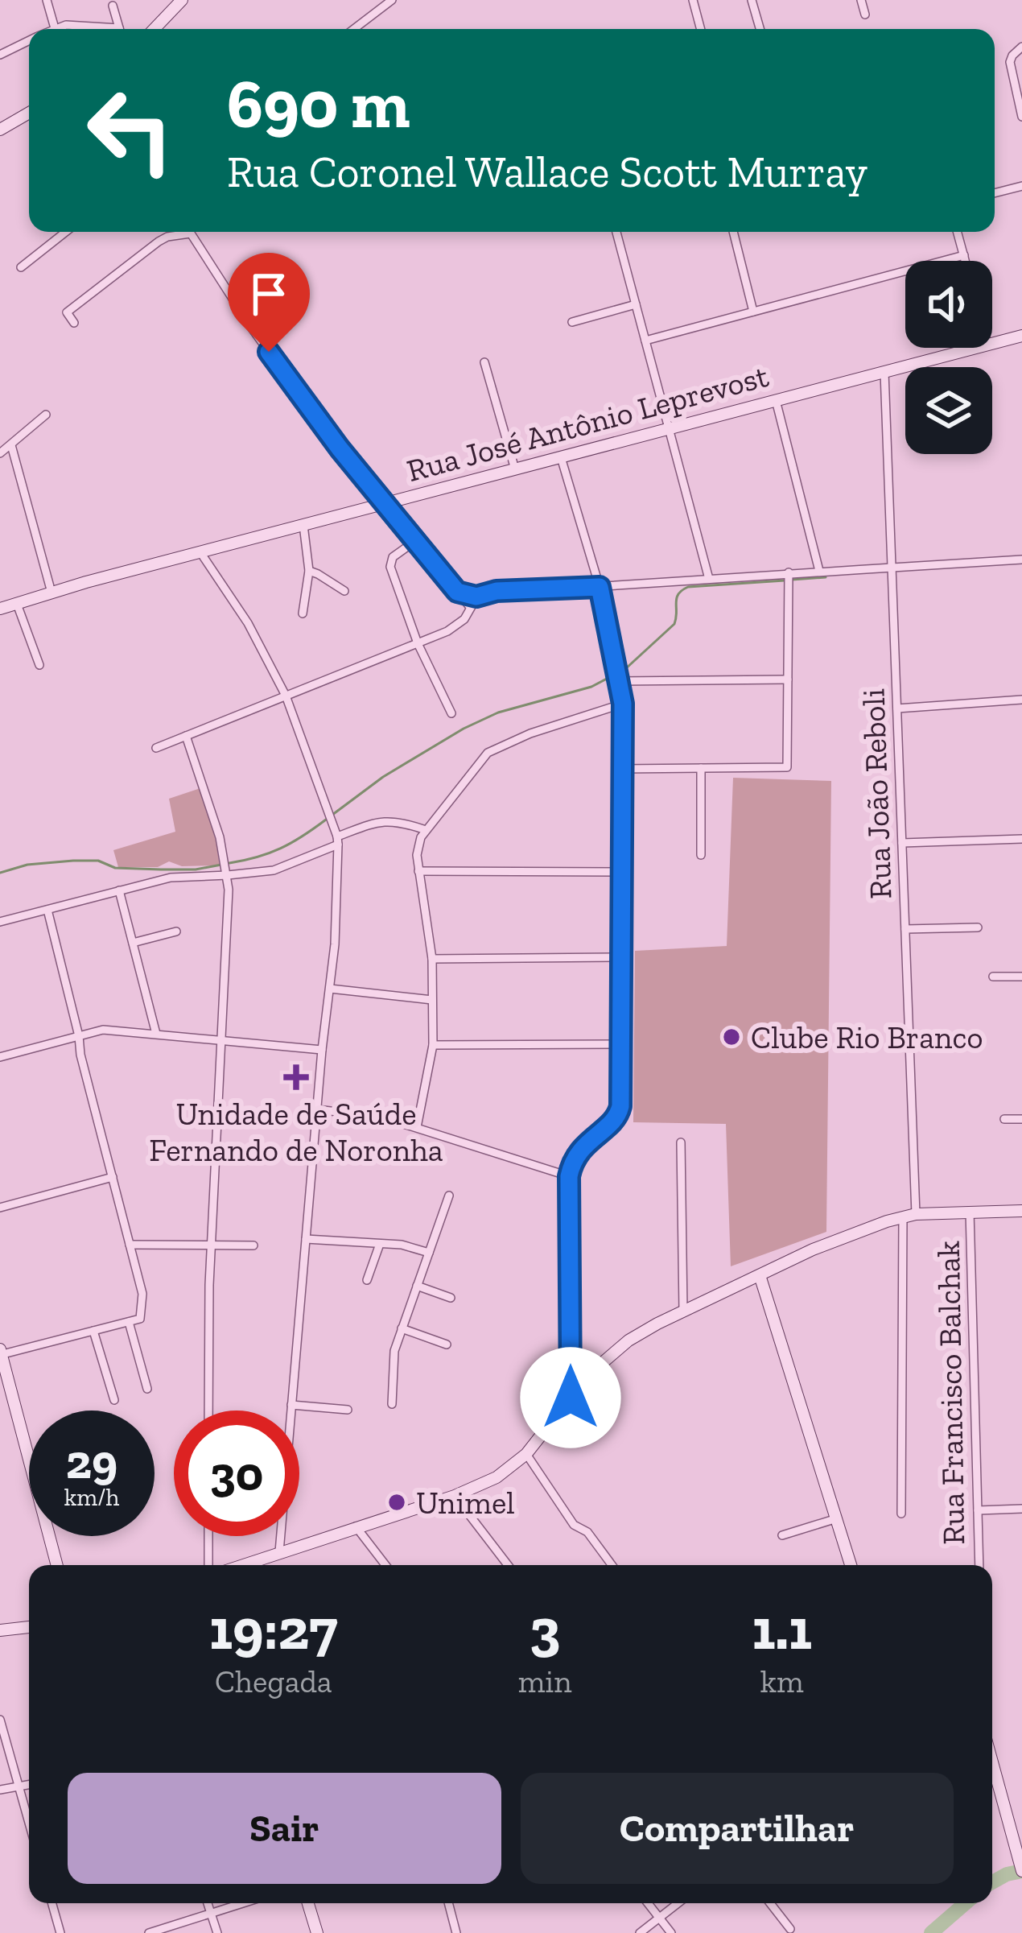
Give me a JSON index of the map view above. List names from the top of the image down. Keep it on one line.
{"streets":{"street":["Rua José Antônio Leprevost","Rua João Reboli","Rua Francisco Balchak"]},"crossings":[["Rua José Antônio Leprevost","Rua João Reboli"]],"places":{"other":["Clube Rio Branco","Unimel"],"health":["Unidade de Saúde Fernando de Noronha"]},"page":{"turn":["690 m","Rua Coronel Wallace Scott Murray"],"speed":"29 km/h","limit":"30","eta":["19:27","Chegada","3","min","1.1","km"],"buttons":["Sair","Compartilhar"]}}
